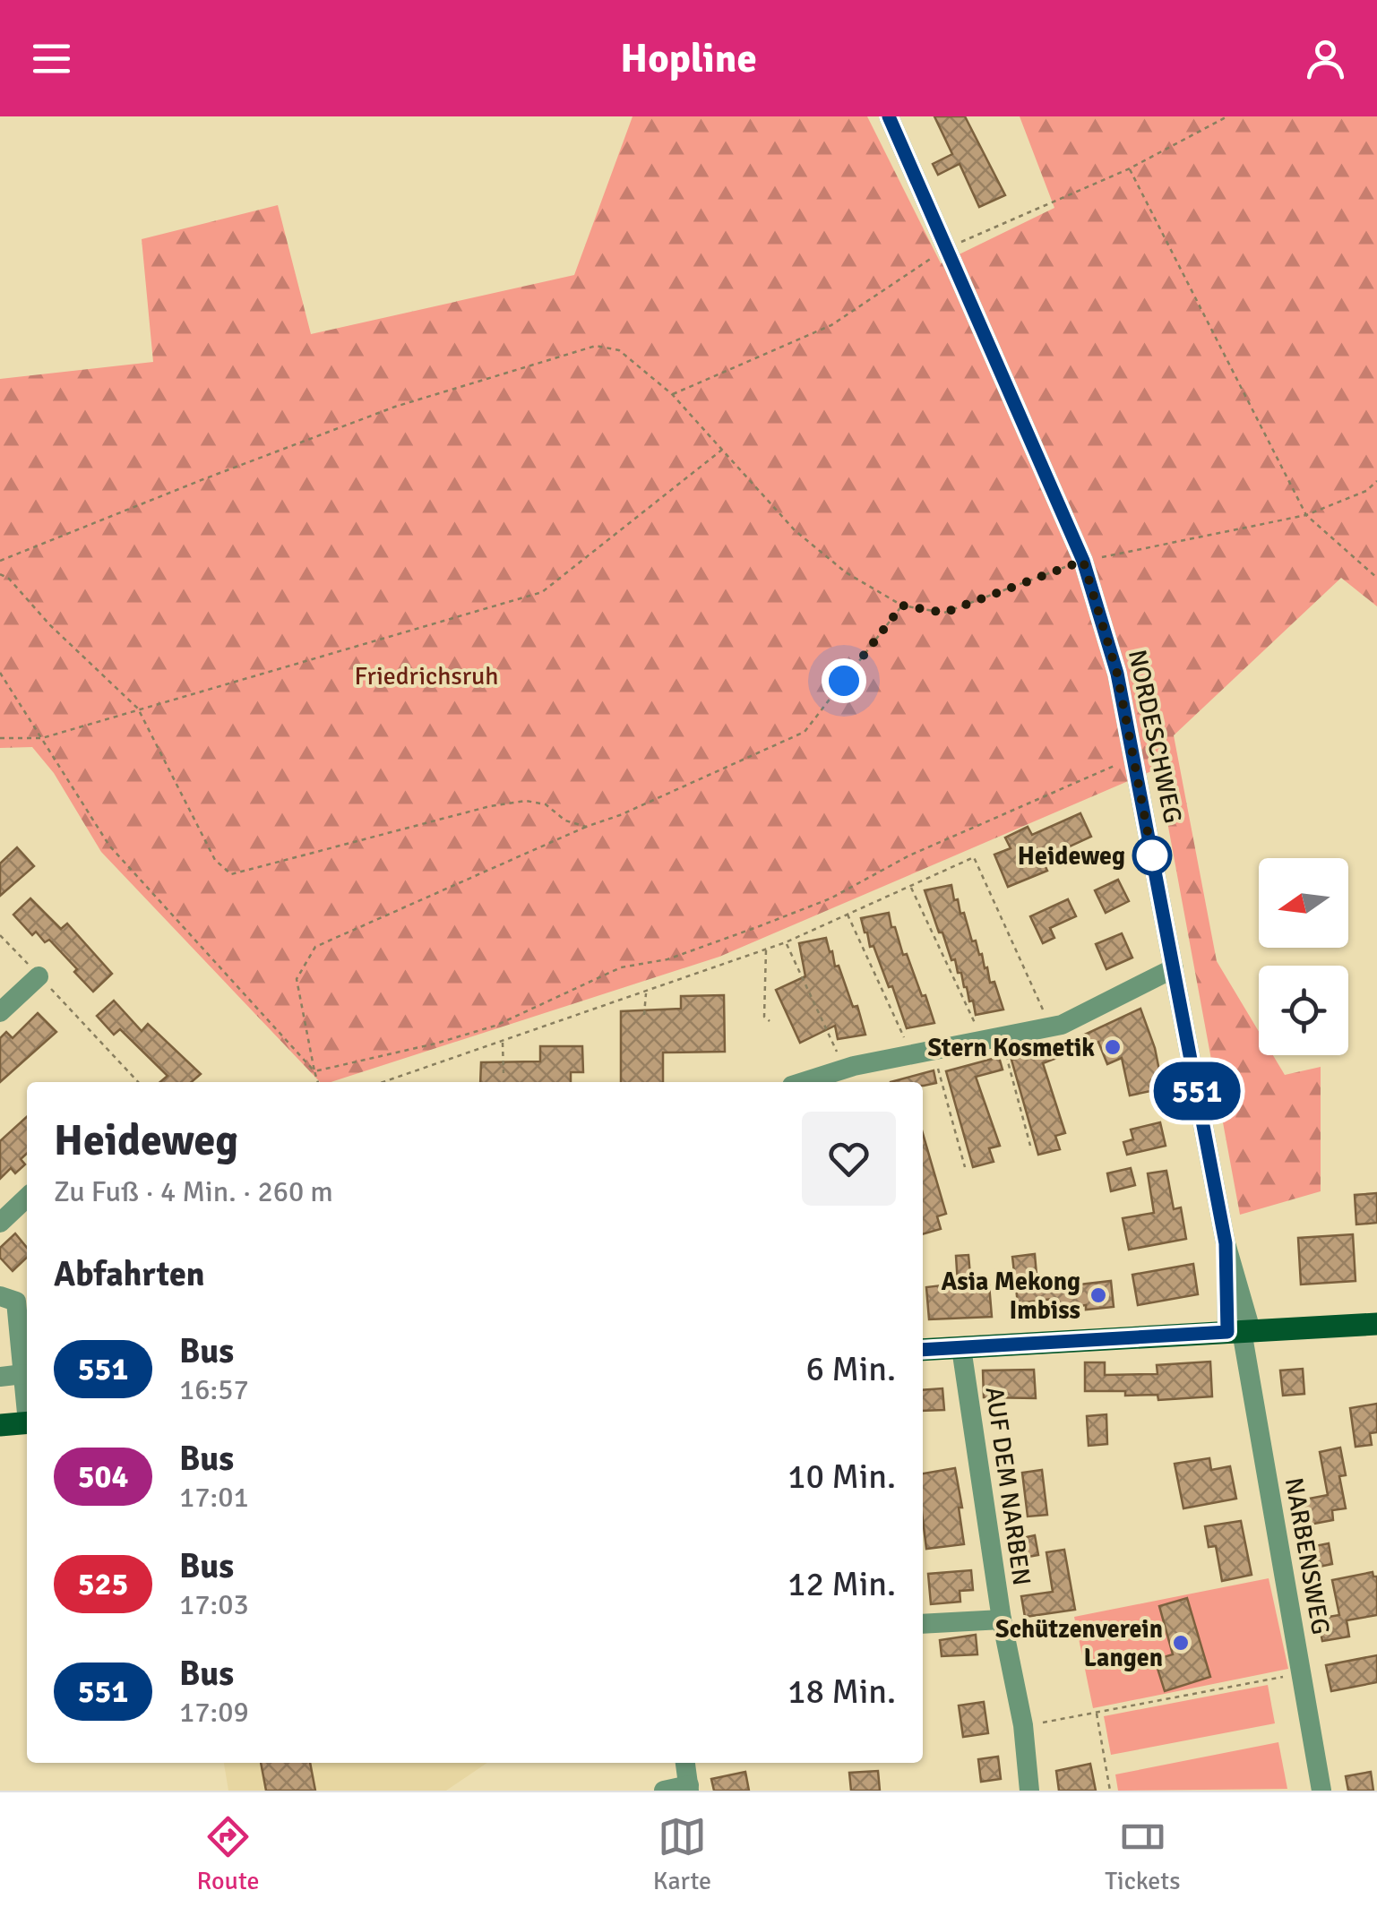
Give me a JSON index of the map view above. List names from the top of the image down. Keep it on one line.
{"streets":{"street":["NORDESCHWEG","AUF DEM NARBEN","NARBENSWEG"]},"crossings":[["NORDESCHWEG","NARBENSWEG"]],"parks":["Friedrichsruh"],"places":["Heideweg","Stern Kosmetik","Asia Mekong Imbiss","Schützenverein Langen"],"lines":["bus line 551"],"north":"left","page":{"header":"Hopline","on_map":"551","heading":[["Heideweg","Zu Fuß · 4 Min. · 260 m"],"Abfahrten"],"list":[{"mark":"551","name":"Bus","note":"16:57","value":"6 Min."},{"mark":"504","name":"Bus","note":"17:01","value":"10 Min."},{"mark":"525","name":"Bus","note":"17:03","value":"12 Min."},{"mark":"551","name":"Bus","note":"17:09","value":"18 Min."}],"tabs":["Route","Karte","Tickets"]}}
